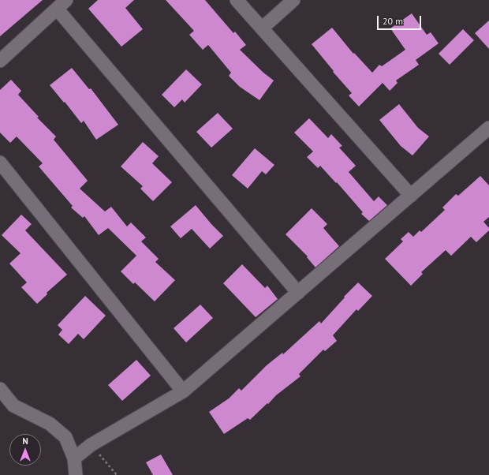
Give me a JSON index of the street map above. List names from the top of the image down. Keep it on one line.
{"scale_bar":"20 m","north":"top"}
